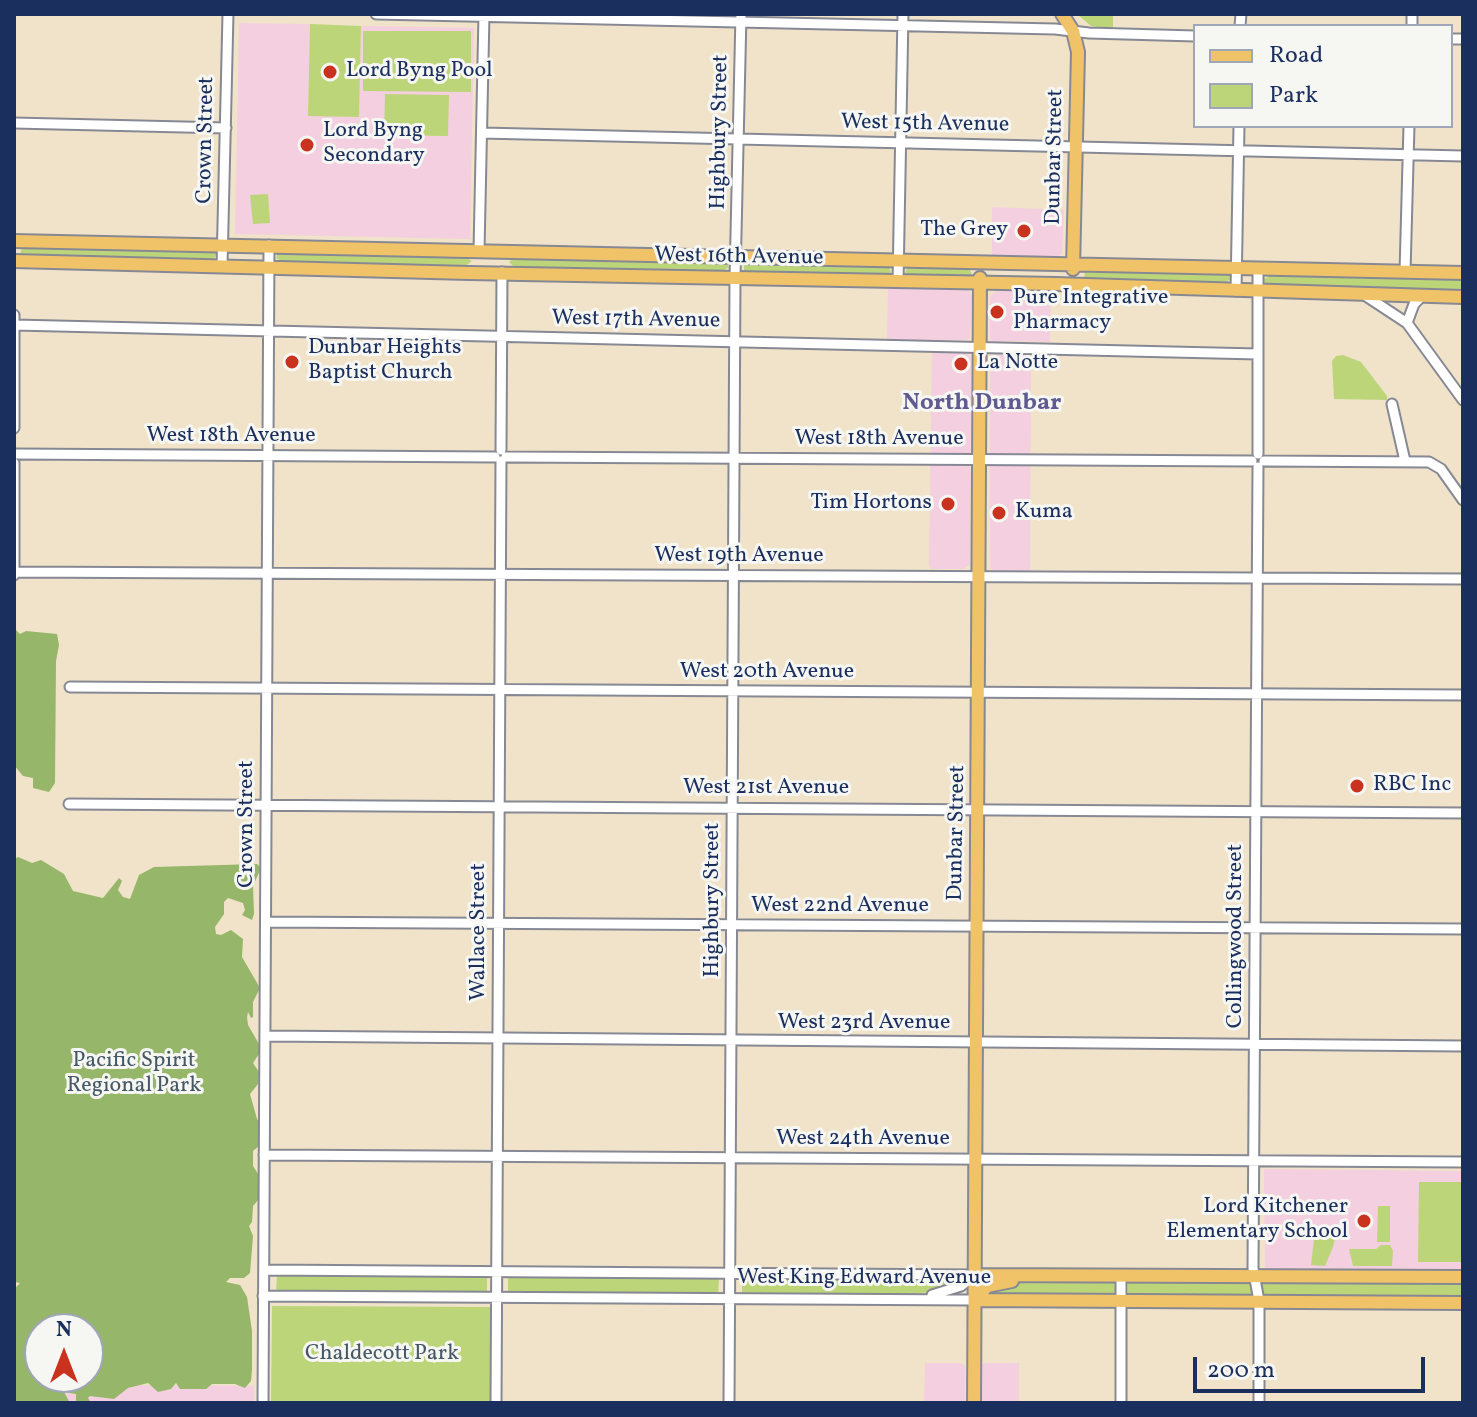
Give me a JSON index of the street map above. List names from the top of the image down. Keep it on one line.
{"streets":{"main road":["Dunbar Street","West 16th Avenue","West King Edward Avenue"],"street":["West 15th Avenue","Highbury Street","Crown Street","West 17th Avenue","West 18th Avenue","West 19th Avenue","West 20th Avenue","West 21st Avenue","West 22nd Avenue","Wallace Street","Collingwood Street","West 23rd Avenue","West 24th Avenue"]},"crossings":[["West 15th Avenue","Highbury Street"],["West 15th Avenue","Dunbar Street"],["Highbury Street","West 16th Avenue"],["Highbury Street","West 17th Avenue"],["Highbury Street","West 18th Avenue"],["Highbury Street","West 19th Avenue"],["Highbury Street","West 20th Avenue"],["Highbury Street","West 21st Avenue"],["Highbury Street","West 22nd Avenue"],["Highbury Street","West 23rd Avenue"],["Highbury Street","West 24th Avenue"],["Highbury Street","West King Edward Avenue"],["Crown Street","West 16th Avenue"],["Crown Street","West 17th Avenue"],["Crown Street","West 18th Avenue"],["Crown Street","West 19th Avenue"],["Crown Street","West 20th Avenue"],["Crown Street","West 21st Avenue"],["Crown Street","West 22nd Avenue"],["Crown Street","West 23rd Avenue"],["Crown Street","West 24th Avenue"],["Crown Street","West King Edward Avenue"],["Dunbar Street","West 16th Avenue"],["Dunbar Street","West 17th Avenue"],["Dunbar Street","West 18th Avenue"],["Dunbar Street","West 19th Avenue"],["Dunbar Street","West 20th Avenue"],["Dunbar Street","West 21st Avenue"],["Dunbar Street","West 22nd Avenue"],["Dunbar Street","West 23rd Avenue"],["Dunbar Street","West 24th Avenue"],["Dunbar Street","West King Edward Avenue"],["West 16th Avenue","Wallace Street"],["West 16th Avenue","Collingwood Street"],["West 17th Avenue","Wallace Street"],["West 17th Avenue","Collingwood Street"],["West 18th Avenue","Wallace Street"],["West 18th Avenue","Collingwood Street"],["West 19th Avenue","Wallace Street"],["West 19th Avenue","Collingwood Street"],["West 20th Avenue","Wallace Street"],["West 20th Avenue","Collingwood Street"],["West 21st Avenue","Wallace Street"],["West 21st Avenue","Collingwood Street"],["West 22nd Avenue","Wallace Street"],["West 22nd Avenue","Collingwood Street"],["Wallace Street","West 23rd Avenue"],["Wallace Street","West 24th Avenue"],["Wallace Street","West King Edward Avenue"],["Collingwood Street","West 23rd Avenue"],["Collingwood Street","West 24th Avenue"],["Collingwood Street","West King Edward Avenue"]],"districts":["North Dunbar"],"parks":["Pacific Spirit Regional Park","Chaldecott Park"],"places":["Lord Byng Pool","Lord Byng Secondary","The Grey","Pure Integrative Pharmacy","Dunbar Heights Baptist Church","La Notte","Tim Hortons","Kuma","RBC Inc","Lord Kitchener Elementary School"],"legend":["Road","Park"],"scale_bar":"200 m","north":"top"}
